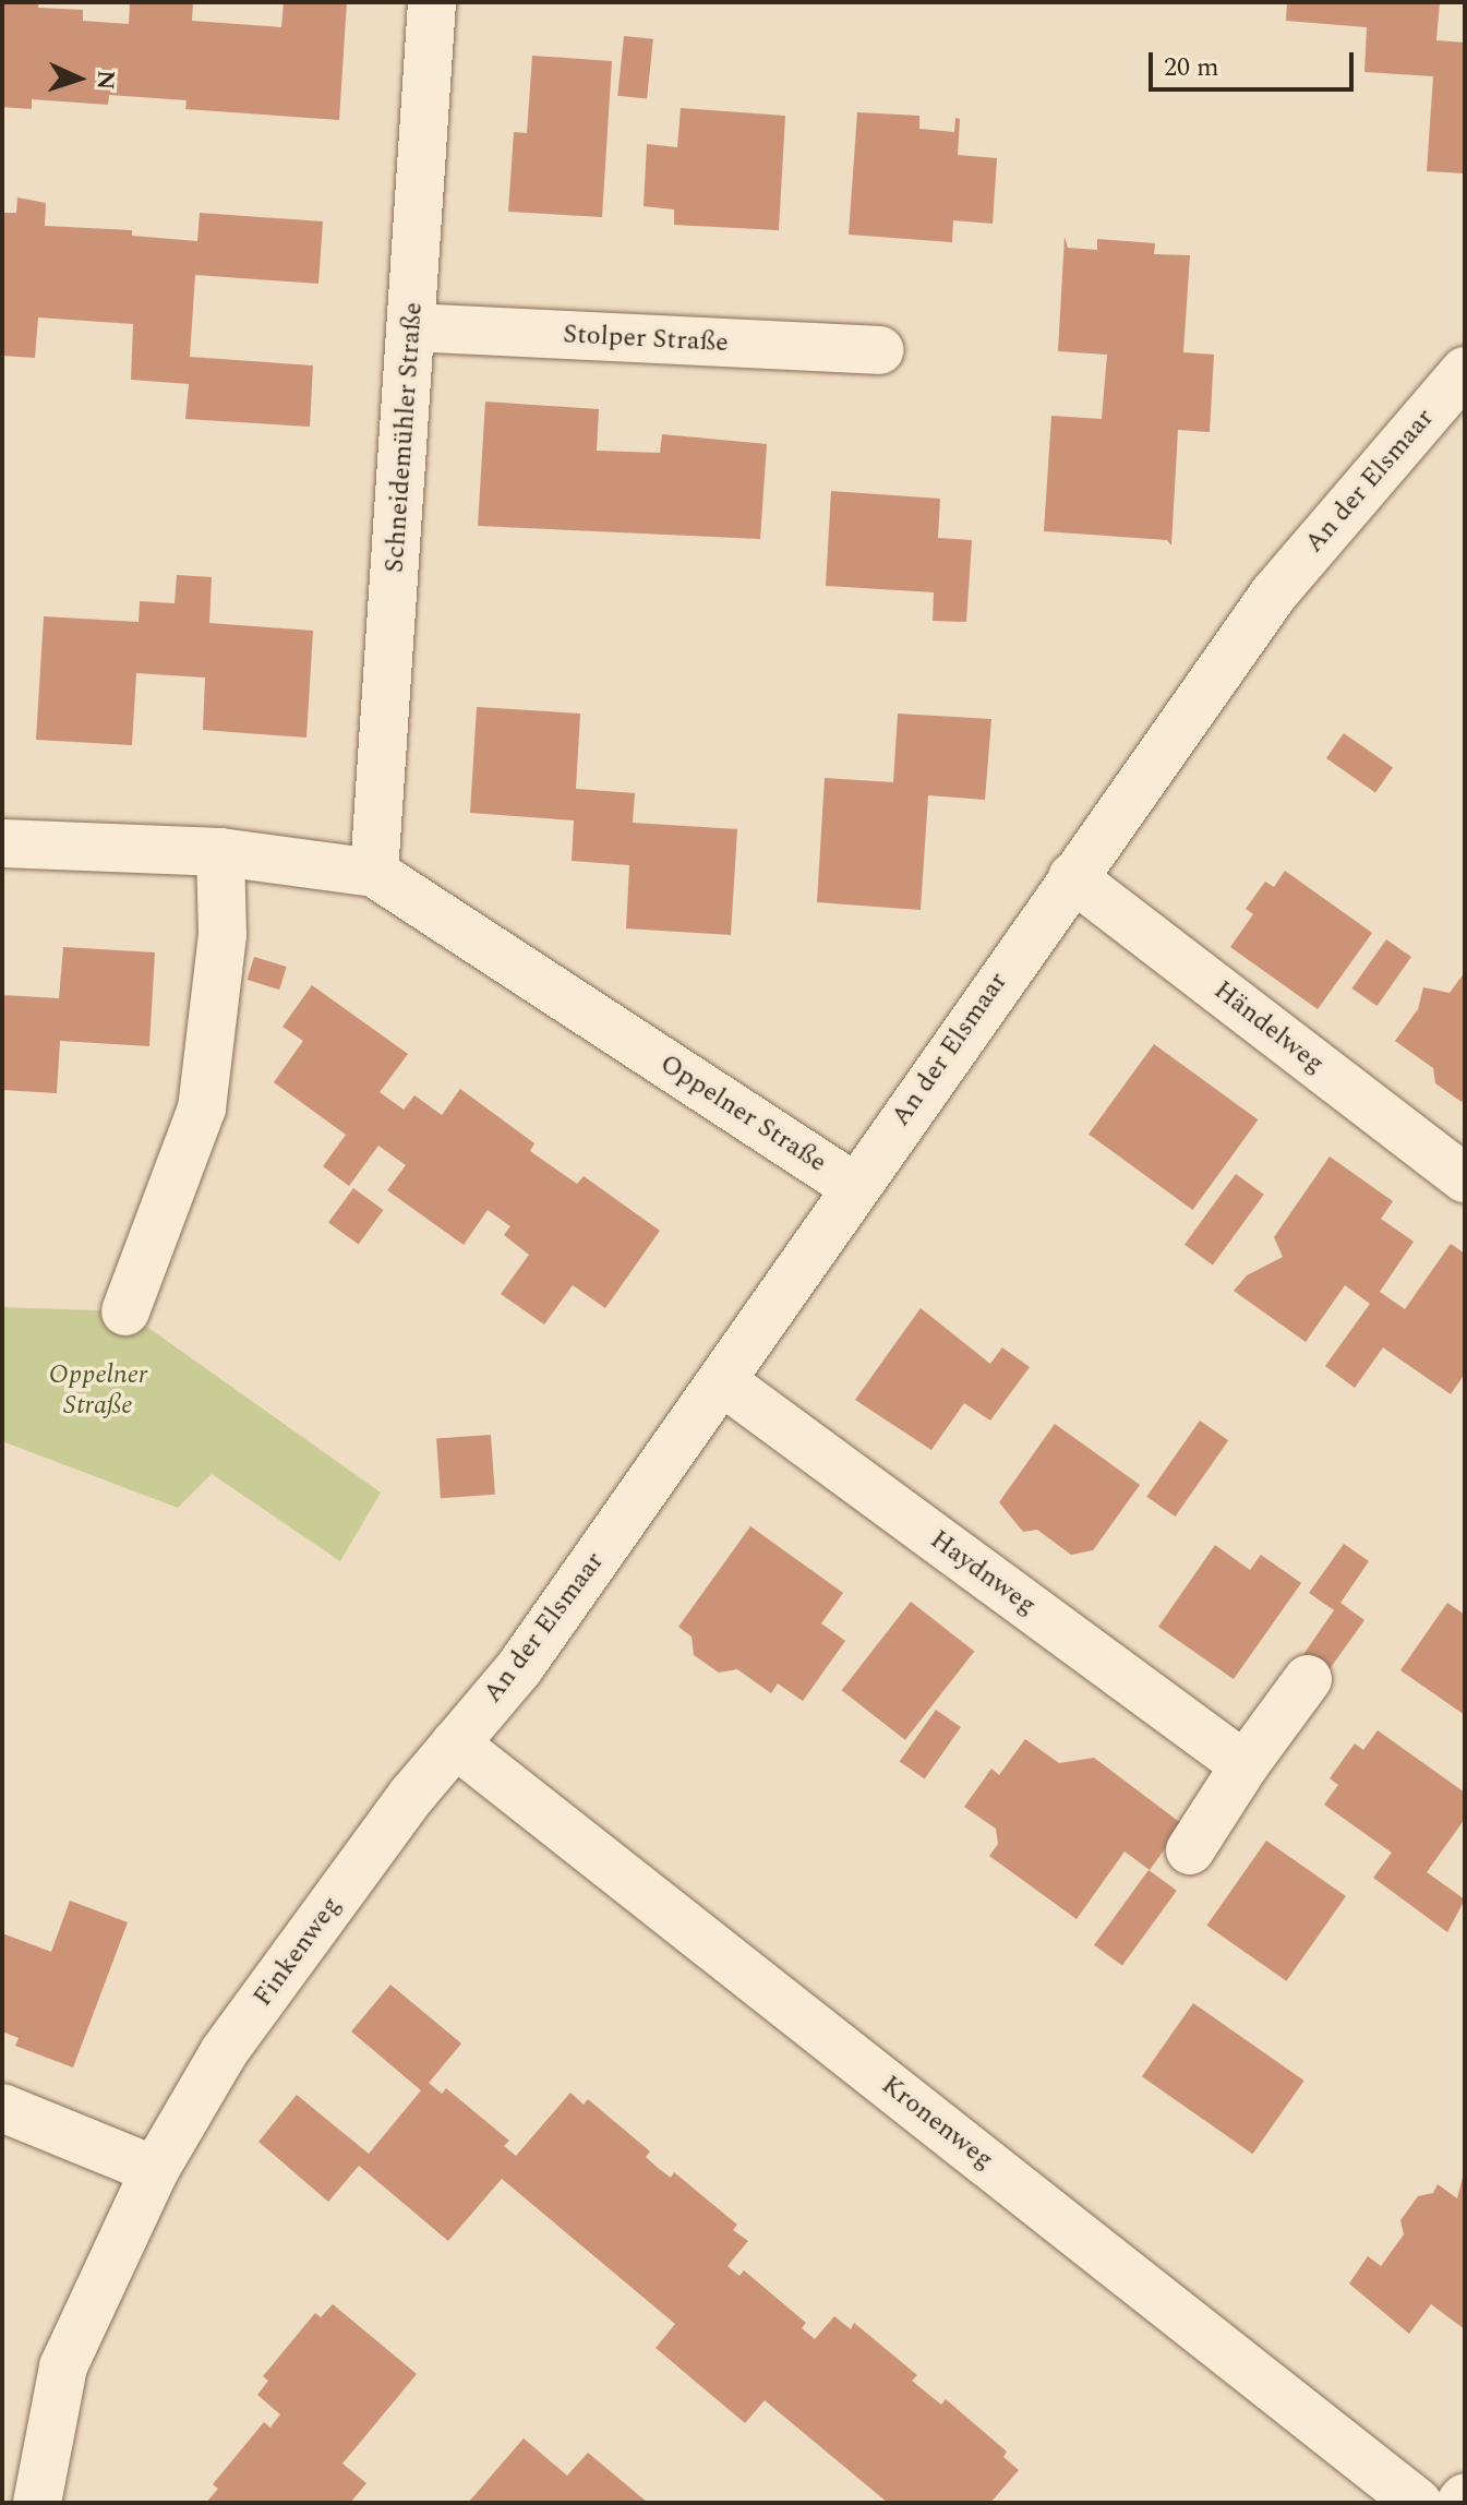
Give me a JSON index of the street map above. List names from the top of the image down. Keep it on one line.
{"streets":{"street":["Stolper Straße","Schneidemühler Straße","An der Elsmaar","Händelweg","Oppelner Straße","Haydnweg","Finkenweg","Kronenweg"]},"crossings":[["Stolper Straße","Schneidemühler Straße"],["Schneidemühler Straße","Oppelner Straße"],["An der Elsmaar","Händelweg"],["An der Elsmaar","Oppelner Straße"],["An der Elsmaar","Haydnweg"],["An der Elsmaar","Finkenweg"],["An der Elsmaar","Kronenweg"],["Finkenweg","Kronenweg"]],"parks":["Oppelner Straße"],"scale_bar":"20 m","north":"right"}
